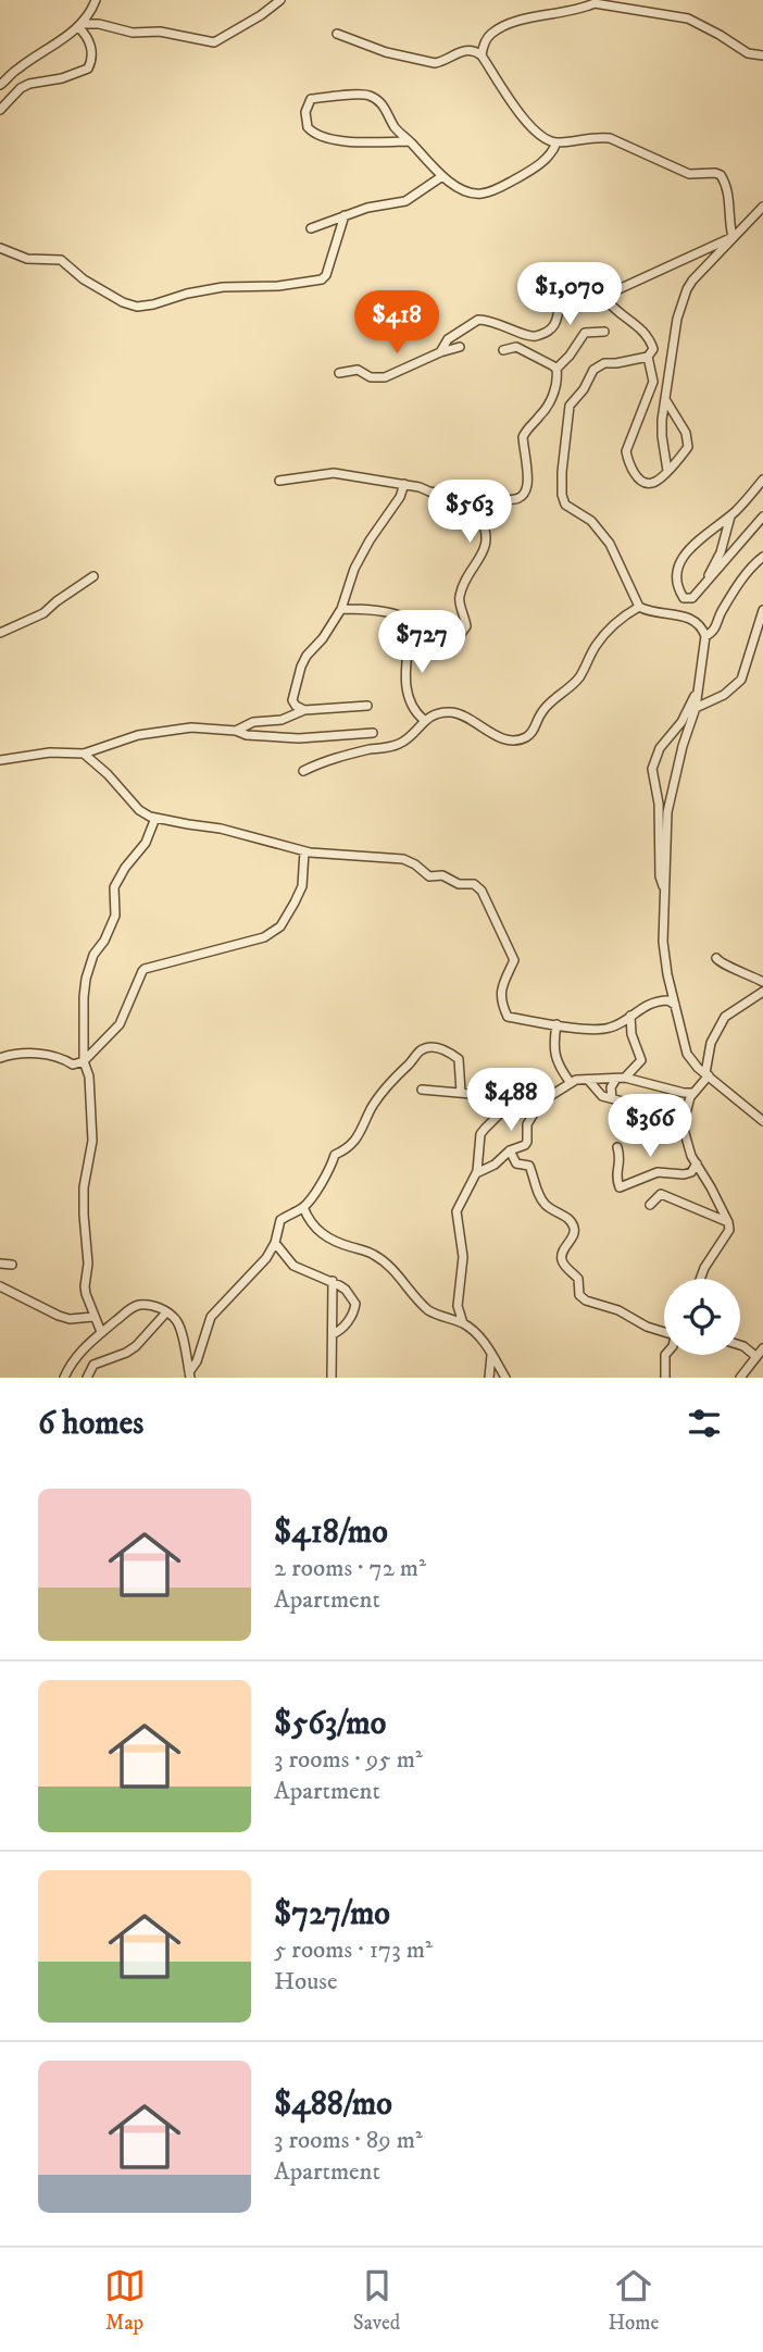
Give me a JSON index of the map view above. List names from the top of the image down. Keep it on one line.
{"page":{"price":["$1,070","$418","$563","$727","$488","$366"],"heading":"6 homes","list":[{"name":"$418/mo","note":"2 rooms · 72 m² · Apartment"},{"name":"$563/mo","note":"3 rooms · 95 m² · Apartment"},{"name":"$727/mo","note":"5 rooms · 173 m² · House"},{"name":"$488/mo","note":"3 rooms · 89 m² · Apartment"}],"tabs":["Map","Saved","Home"]}}
